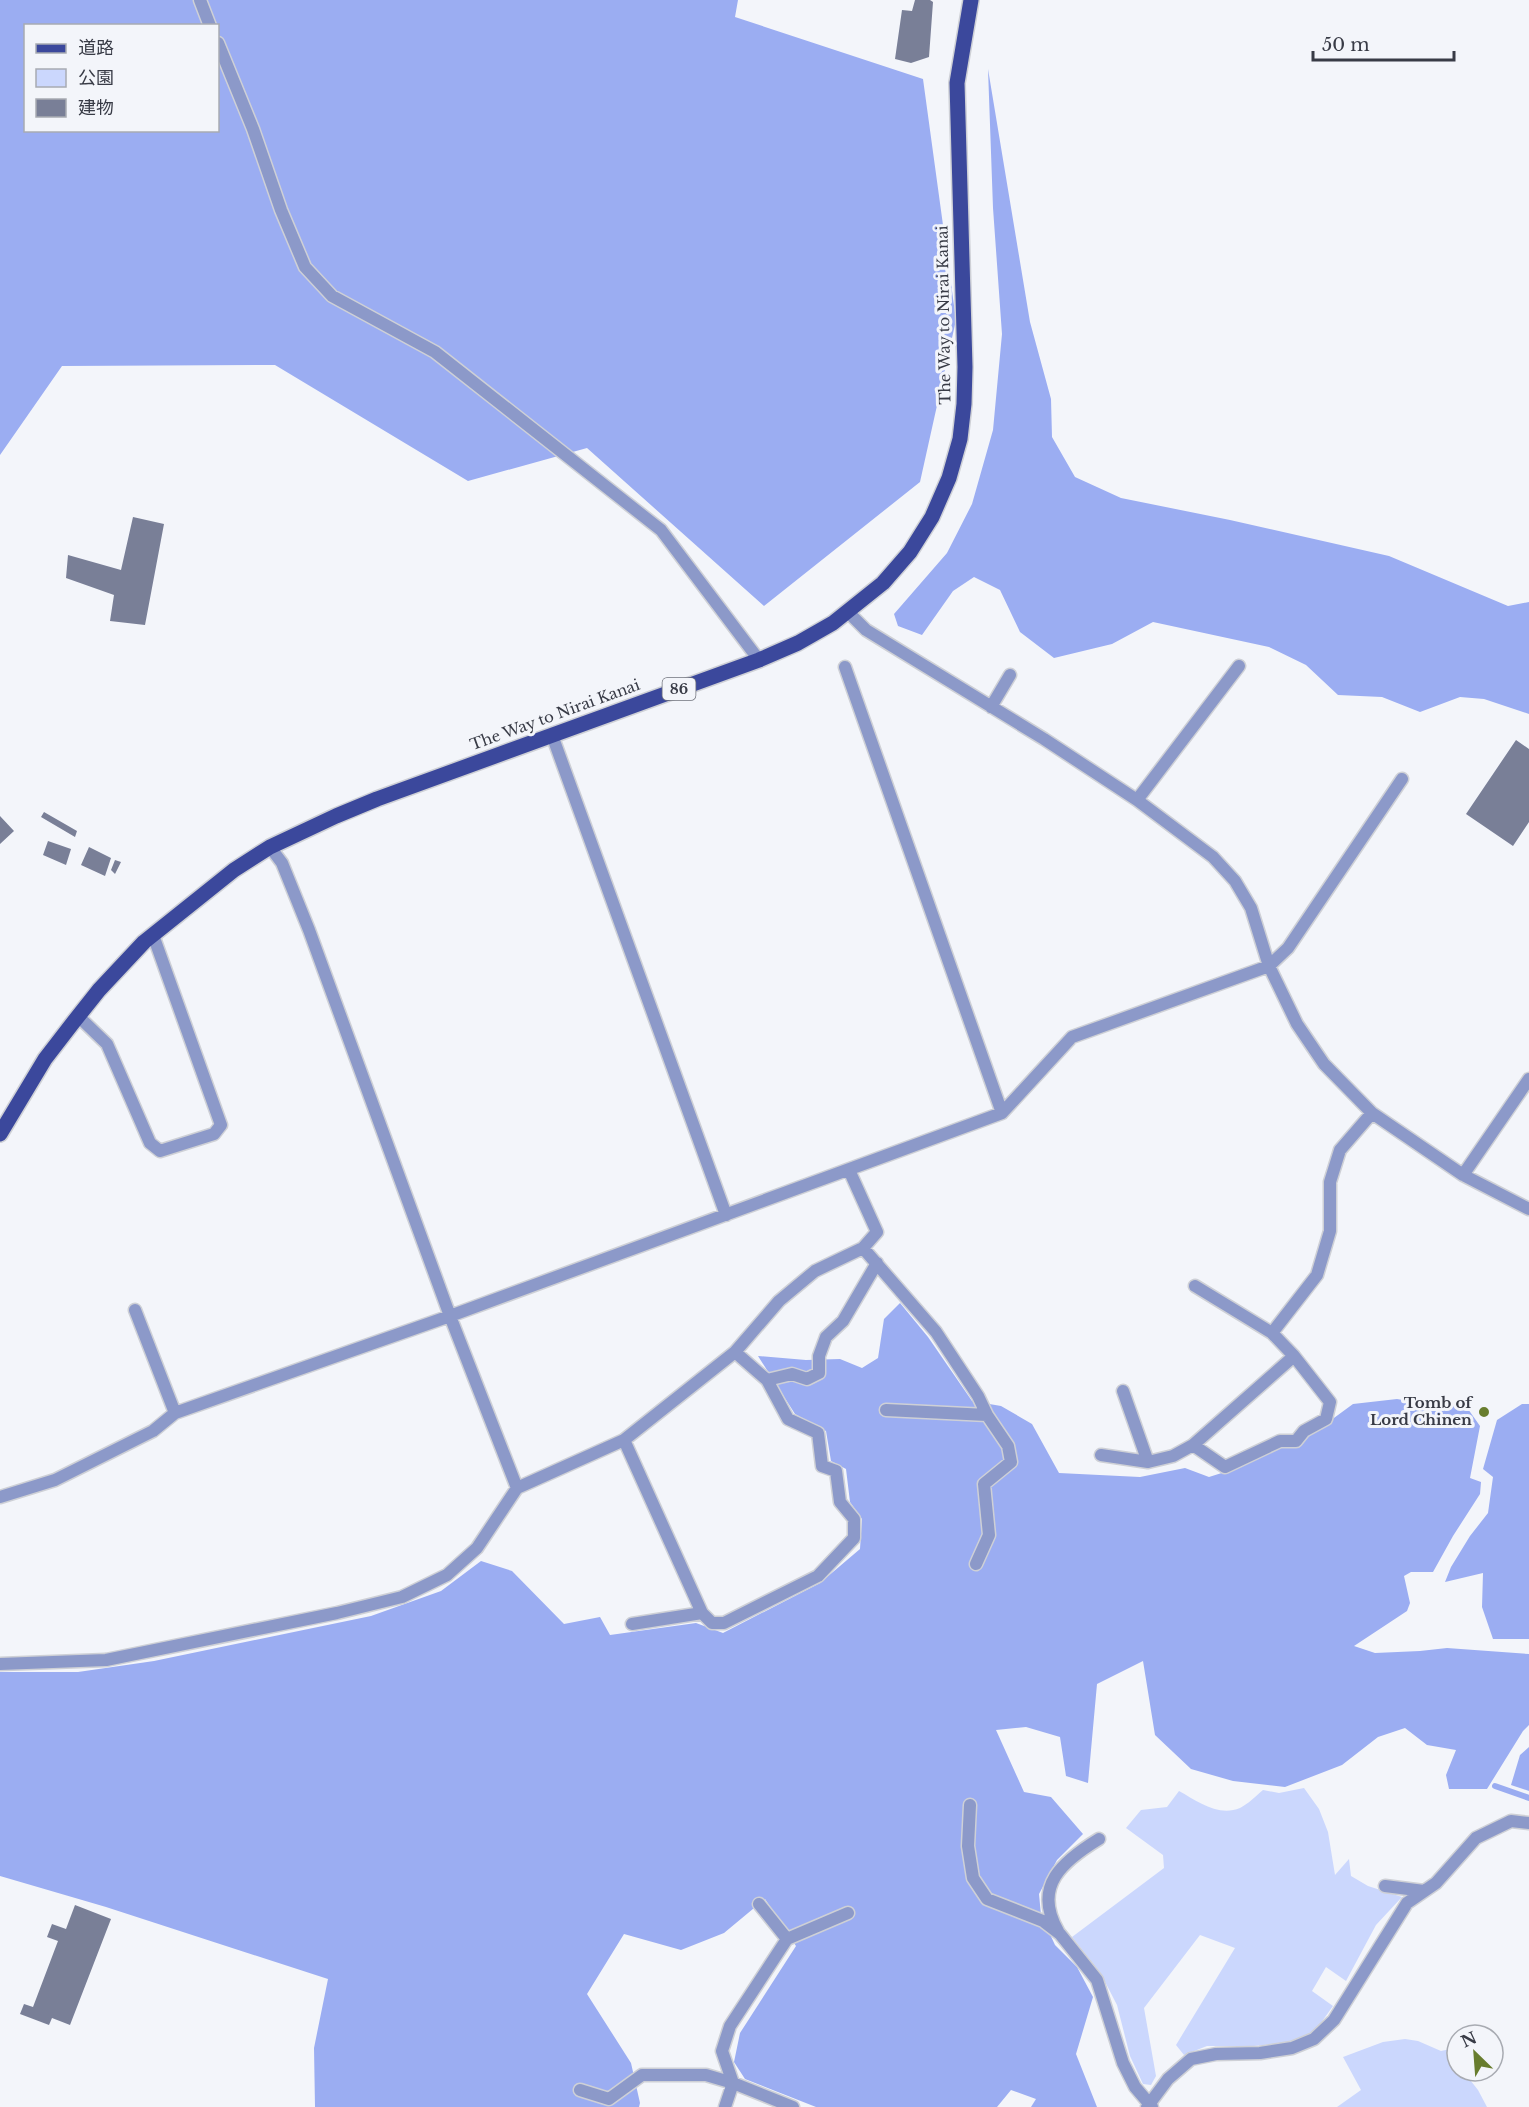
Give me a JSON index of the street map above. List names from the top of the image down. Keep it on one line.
{"streets":{"main road":["The Way to Nirai Kanai","86"]},"places":["Tomb of Lord Chinen"],"legend":["道路","公園","建物"],"scale_bar":"50 m","north":"top left"}
